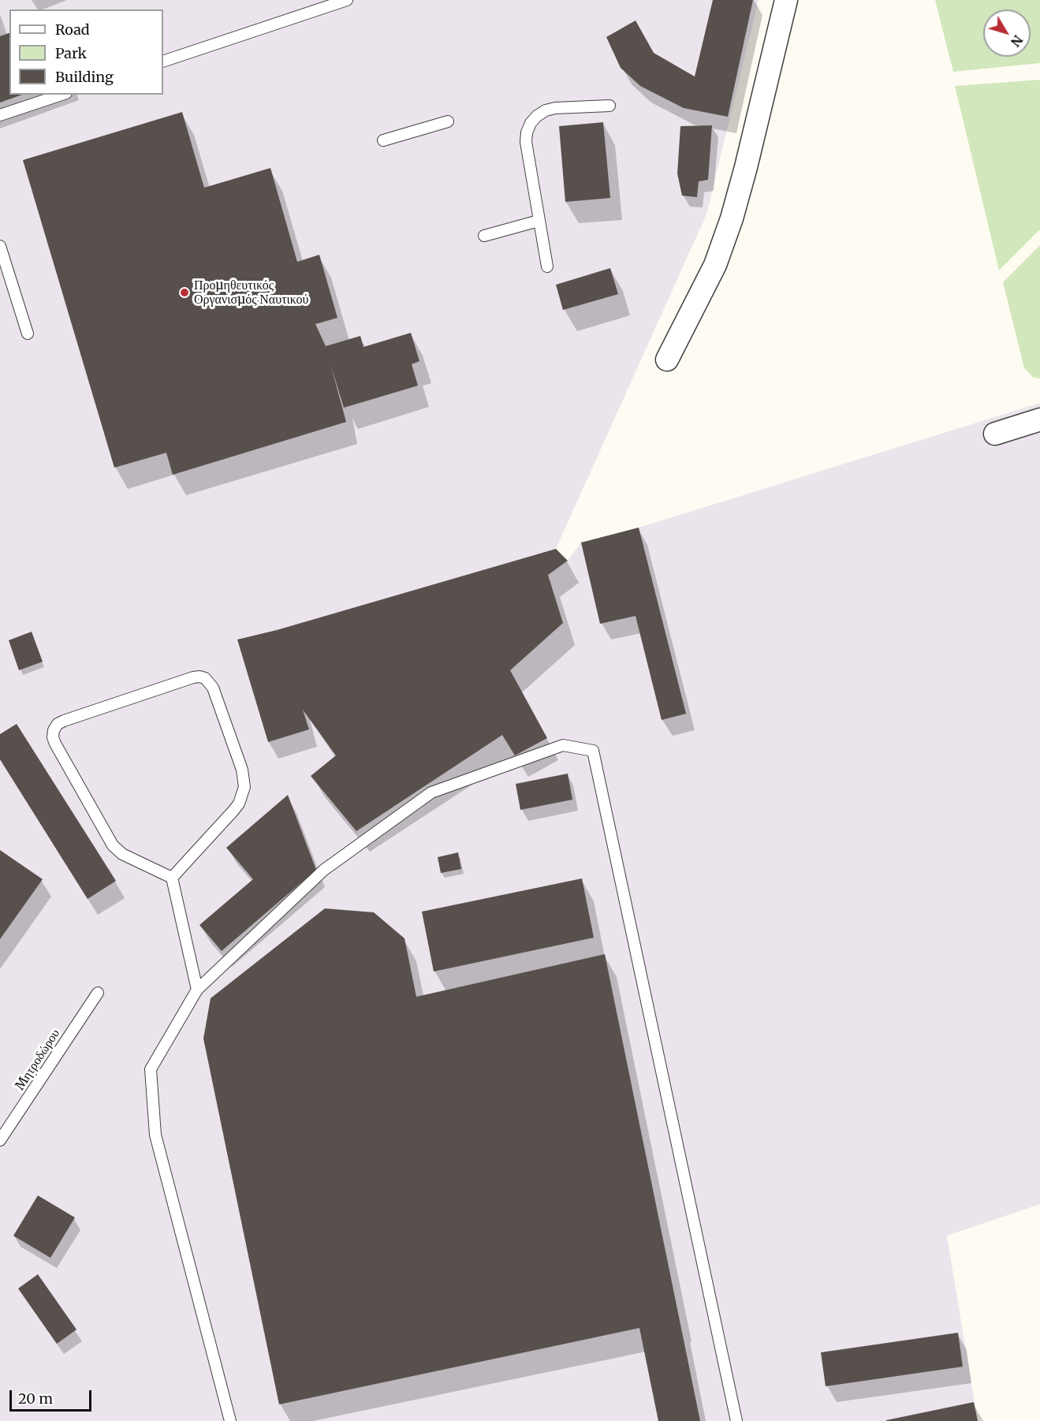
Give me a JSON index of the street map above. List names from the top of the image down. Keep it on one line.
{"streets":{"lane":["Μητροδώρου"]},"places":["Προμηθευτικός Οργανισμός Ναυτικού"],"legend":["Road","Park","Building"],"scale_bar":"20 m","north":"bottom right"}
